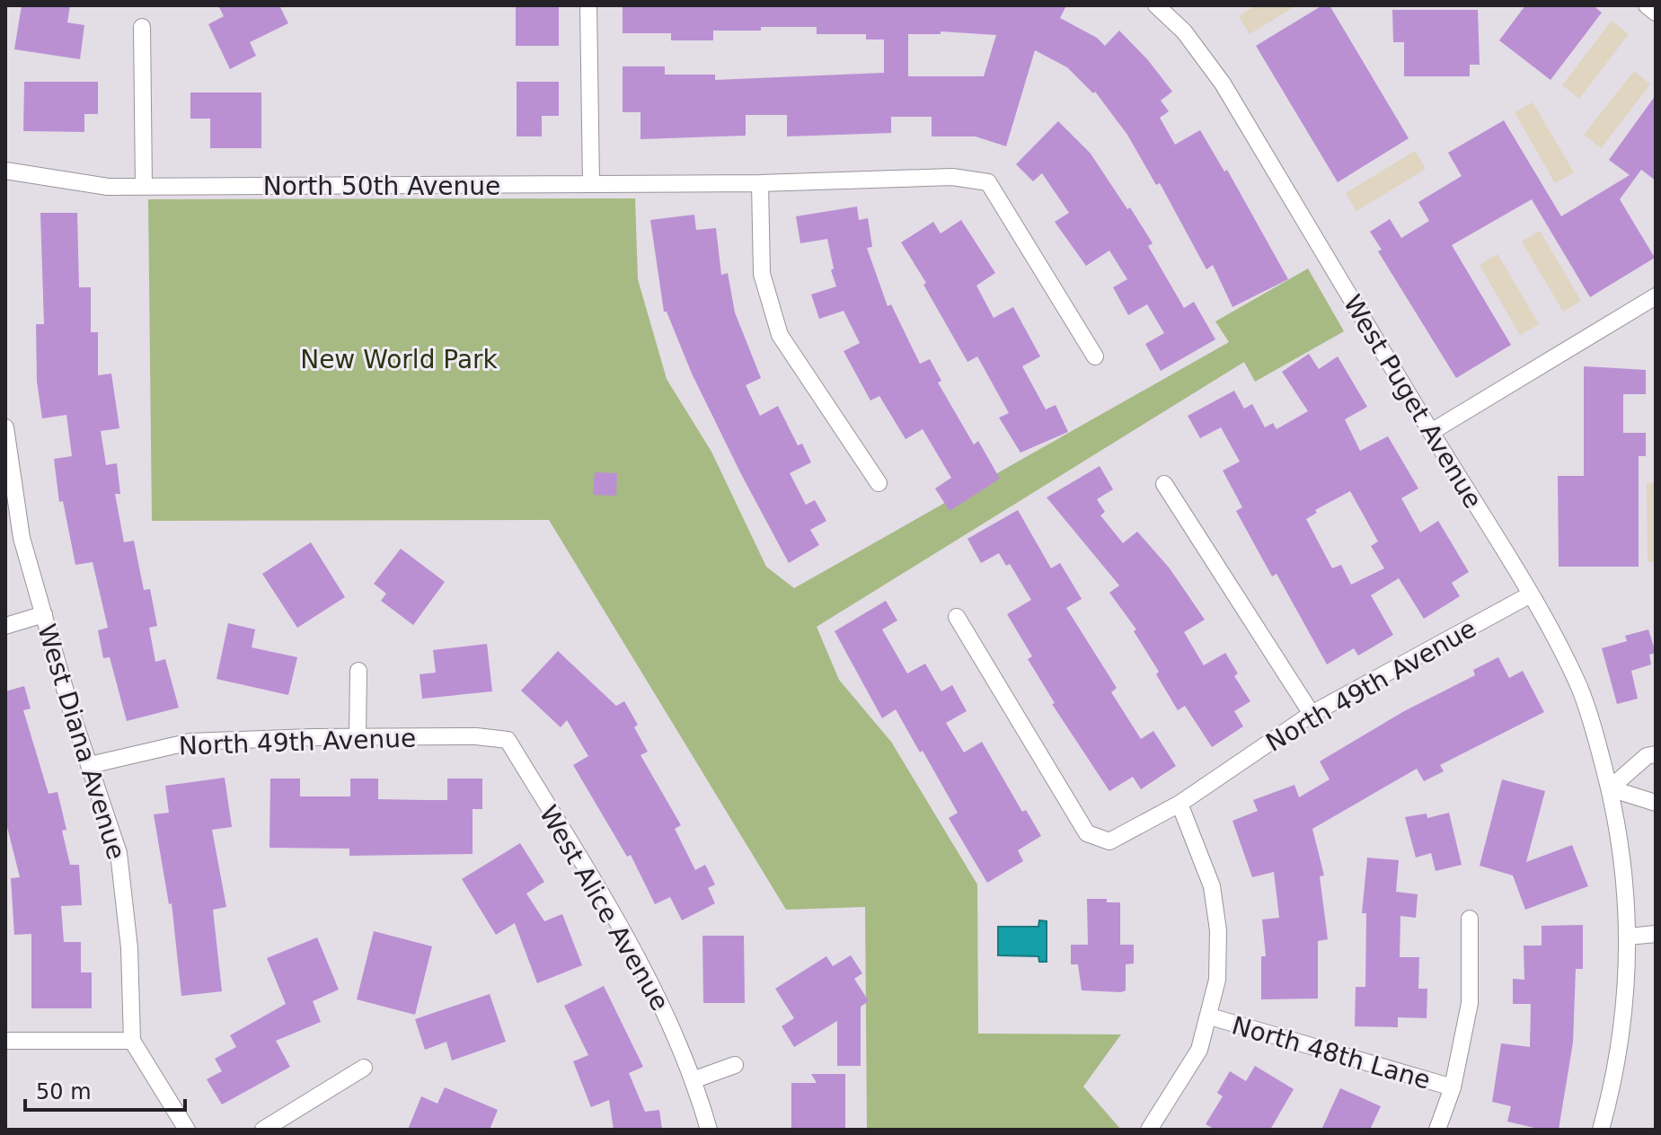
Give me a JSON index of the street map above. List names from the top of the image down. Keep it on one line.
{"streets":{"street":["North 50th Avenue","West Puget Avenue","North 49th Avenue","West Diana Avenue","West Alice Avenue","North 48th Lane"]},"crossings":[["West Puget Avenue","North 49th Avenue"],["North 49th Avenue","West Diana Avenue"],["North 49th Avenue","West Alice Avenue"]],"parks":["New World Park"],"scale_bar":"50 m"}
